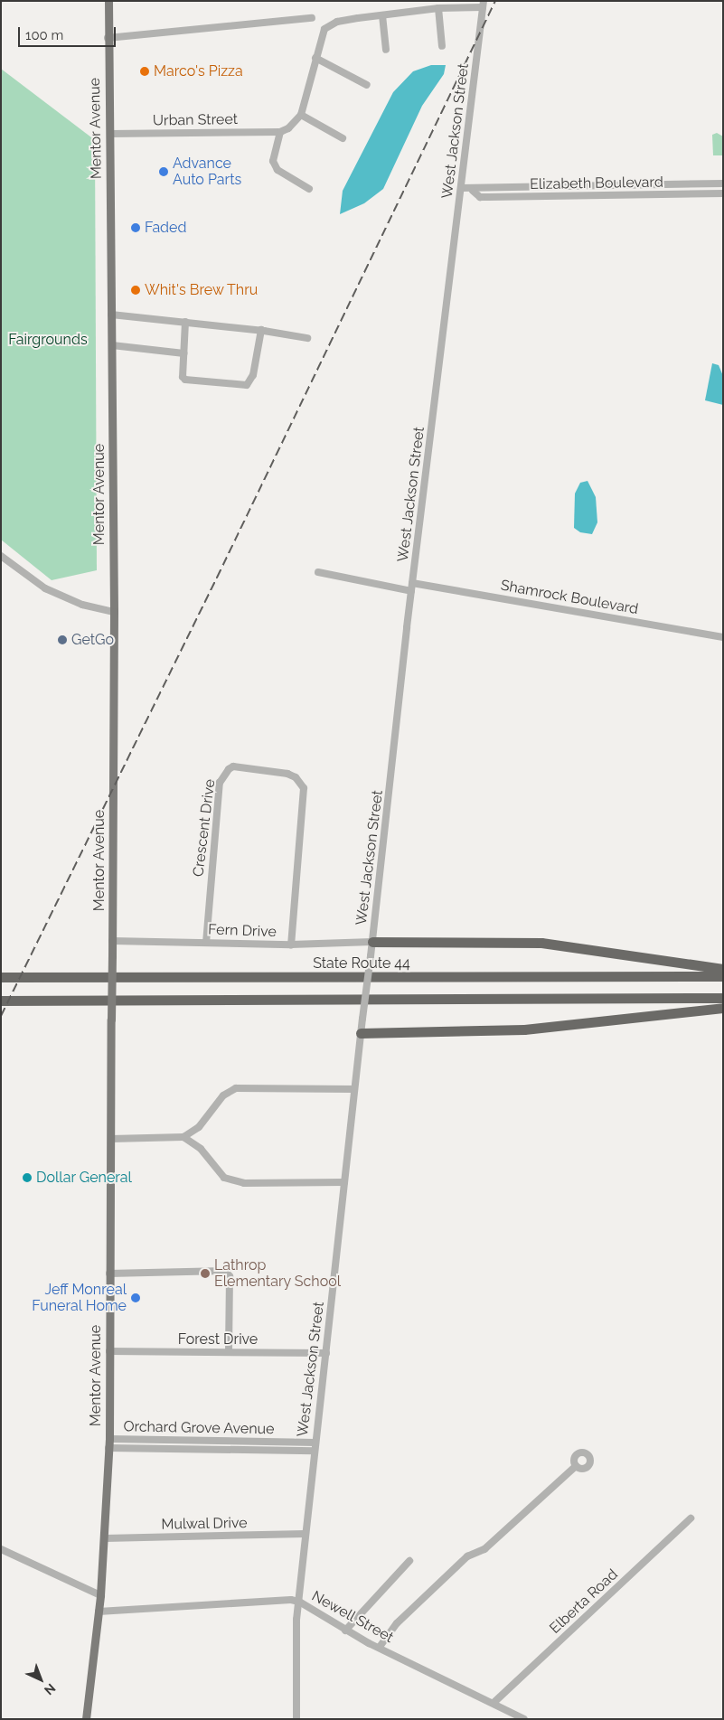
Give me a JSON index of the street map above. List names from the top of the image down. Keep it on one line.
{"streets":{"highway":["State Route 44"],"main road":["Mentor Avenue"],"street":["Urban Street","West Jackson Street","Elizabeth Boulevard","Shamrock Boulevard","Crescent Drive","Fern Drive","Forest Drive","Orchard Grove Avenue","Mulwal Drive","Elberta Road","Newell Street"]},"crossings":[["Urban Street","Mentor Avenue"],["Mentor Avenue","Fern Drive"],["Mentor Avenue","Forest Drive"],["Mentor Avenue","Orchard Grove Avenue"],["Mentor Avenue","Mulwal Drive"],["Mentor Avenue","Newell Street"],["West Jackson Street","Elizabeth Boulevard"],["West Jackson Street","Shamrock Boulevard"],["West Jackson Street","Fern Drive"],["West Jackson Street","Forest Drive"],["West Jackson Street","Orchard Grove Avenue"],["West Jackson Street","Mulwal Drive"],["West Jackson Street","Newell Street"],["Crescent Drive","Fern Drive"],["Elberta Road","Newell Street"]],"parks":["Fairgrounds"],"places":["Marco's Pizza","Advance Auto Parts","Faded","Whit's Brew Thru","GetGo","Dollar General","Lathrop Elementary School","Jeff Monreal Funeral Home"],"scale_bar":"100 m","north":"bottom right"}
